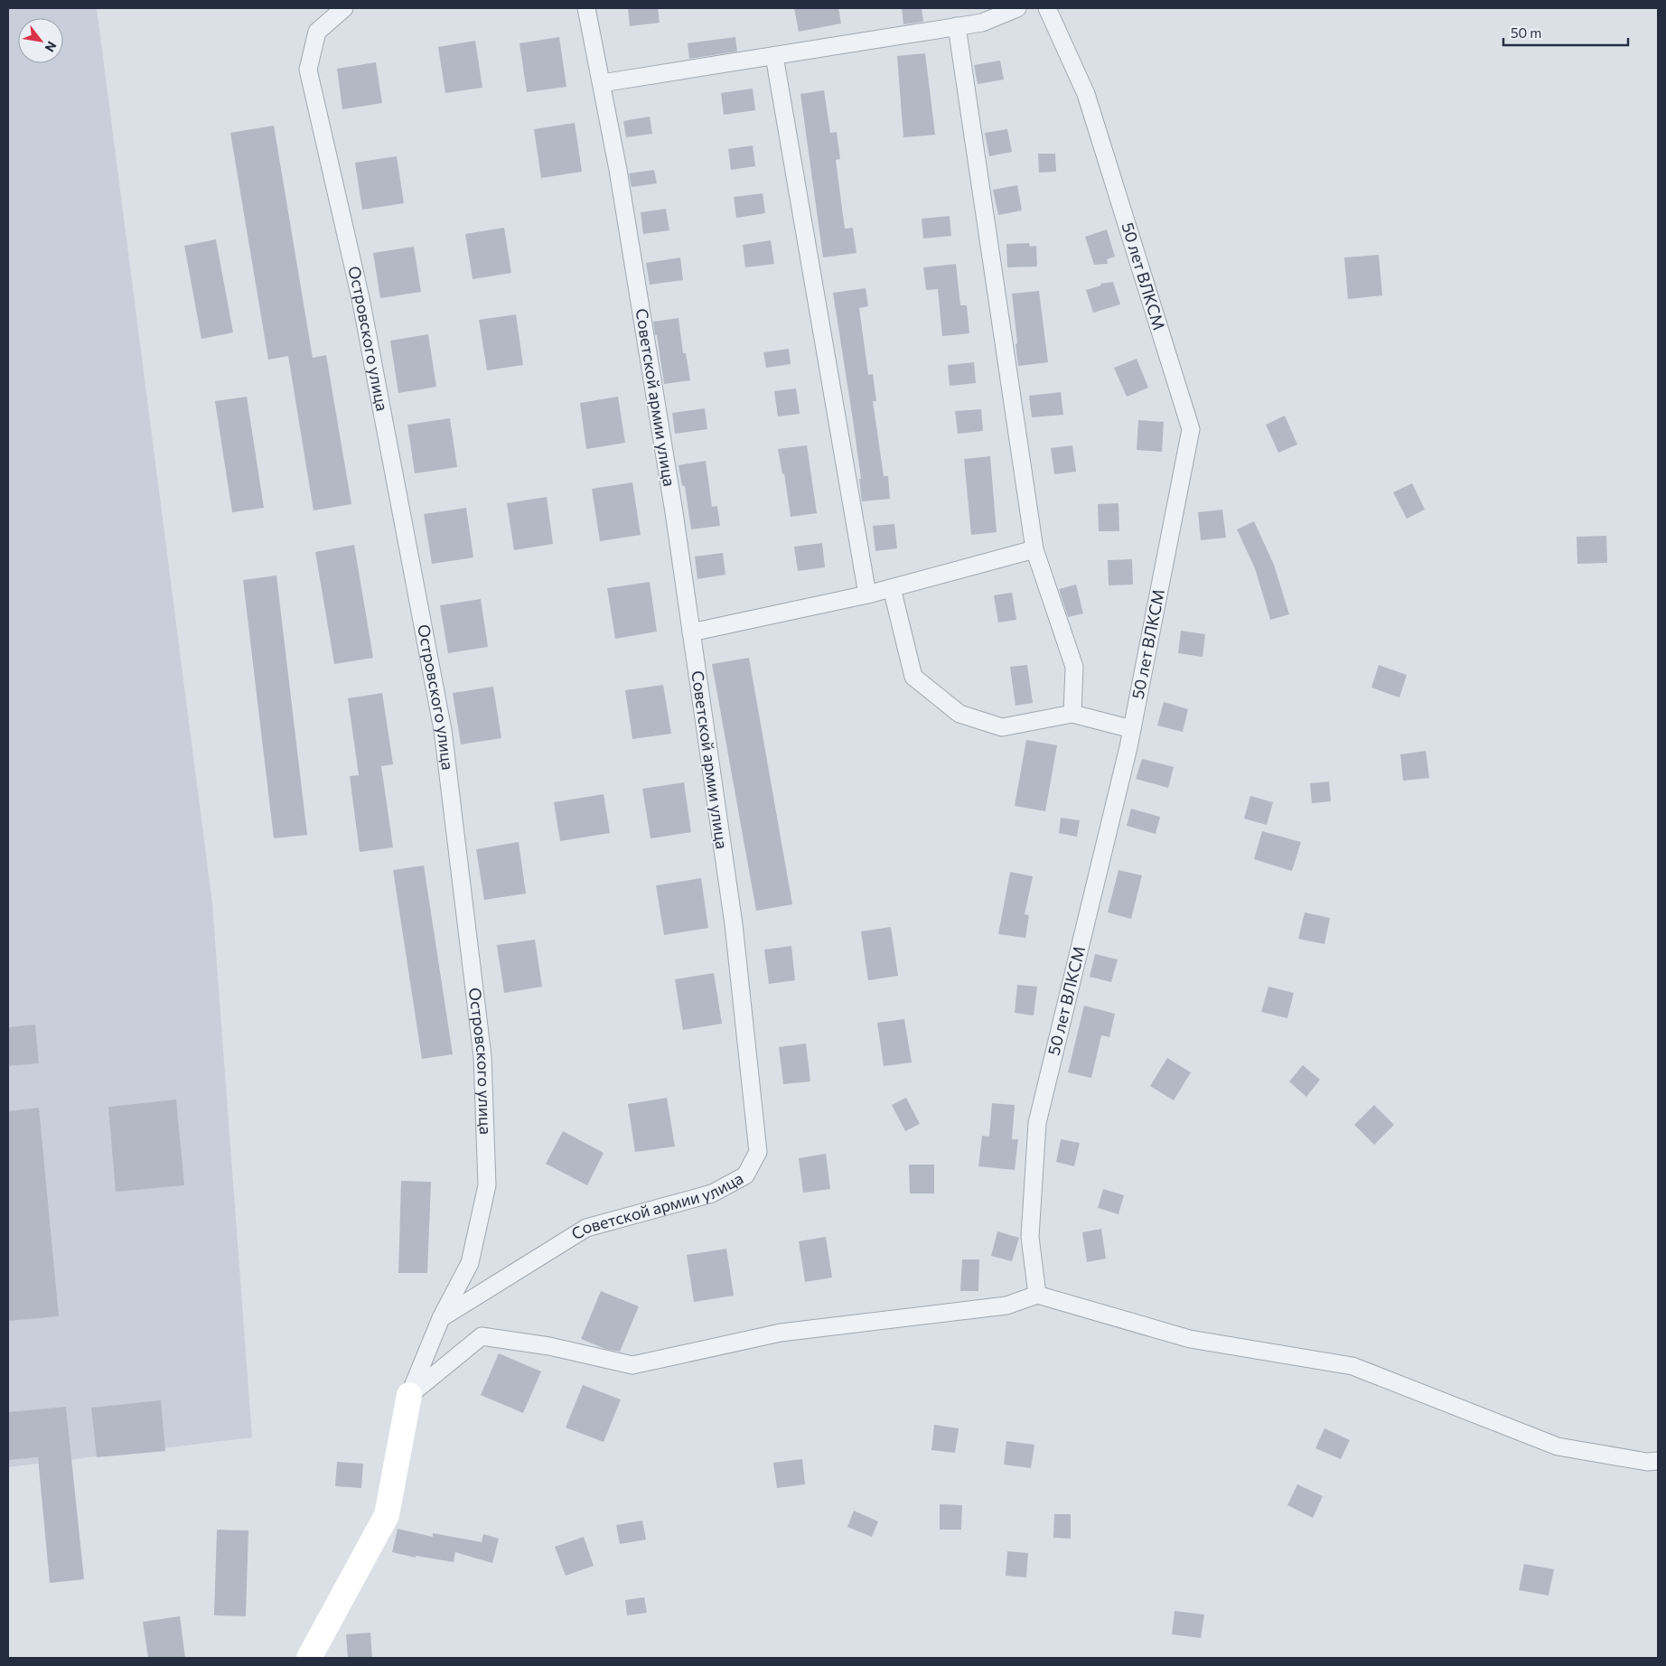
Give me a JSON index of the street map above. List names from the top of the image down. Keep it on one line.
{"streets":{"street":["50 лет ВЛКСМ","Островского улица","Советской армии улица"]},"crossings":[["Островского улица","Советской армии улица"]],"scale_bar":"50 m","north":"bottom right"}
